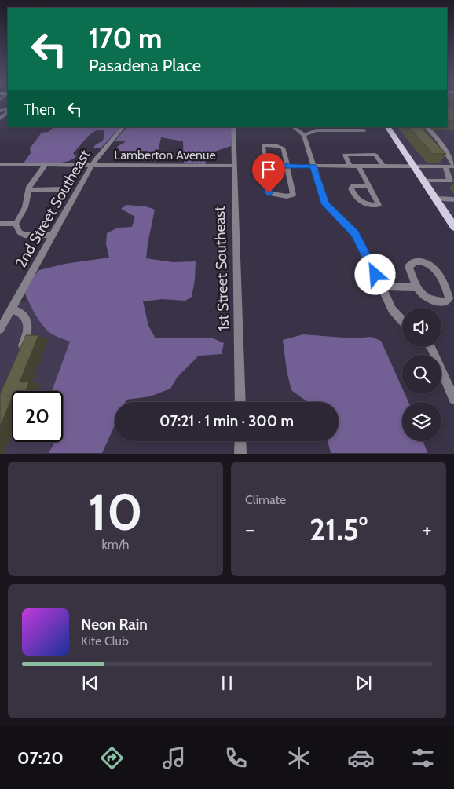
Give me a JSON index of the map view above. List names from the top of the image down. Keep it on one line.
{"streets":{"street":["Lamberton Avenue","2nd Street Southeast","1st Street Southeast"]},"crossings":[["Lamberton Avenue","2nd Street Southeast"],["Lamberton Avenue","1st Street Southeast"]],"page":{"turn":["170 m","Pasadena Place"],"then":"Then","limit":"20","trip":"07:21 · 1 min · 300 m","tile":[["10","km/h"],"Climate"],"heat":["−","21.5°","+"],"song":["Neon Rain","Kite Club"],"tabs":"07:20"}}
